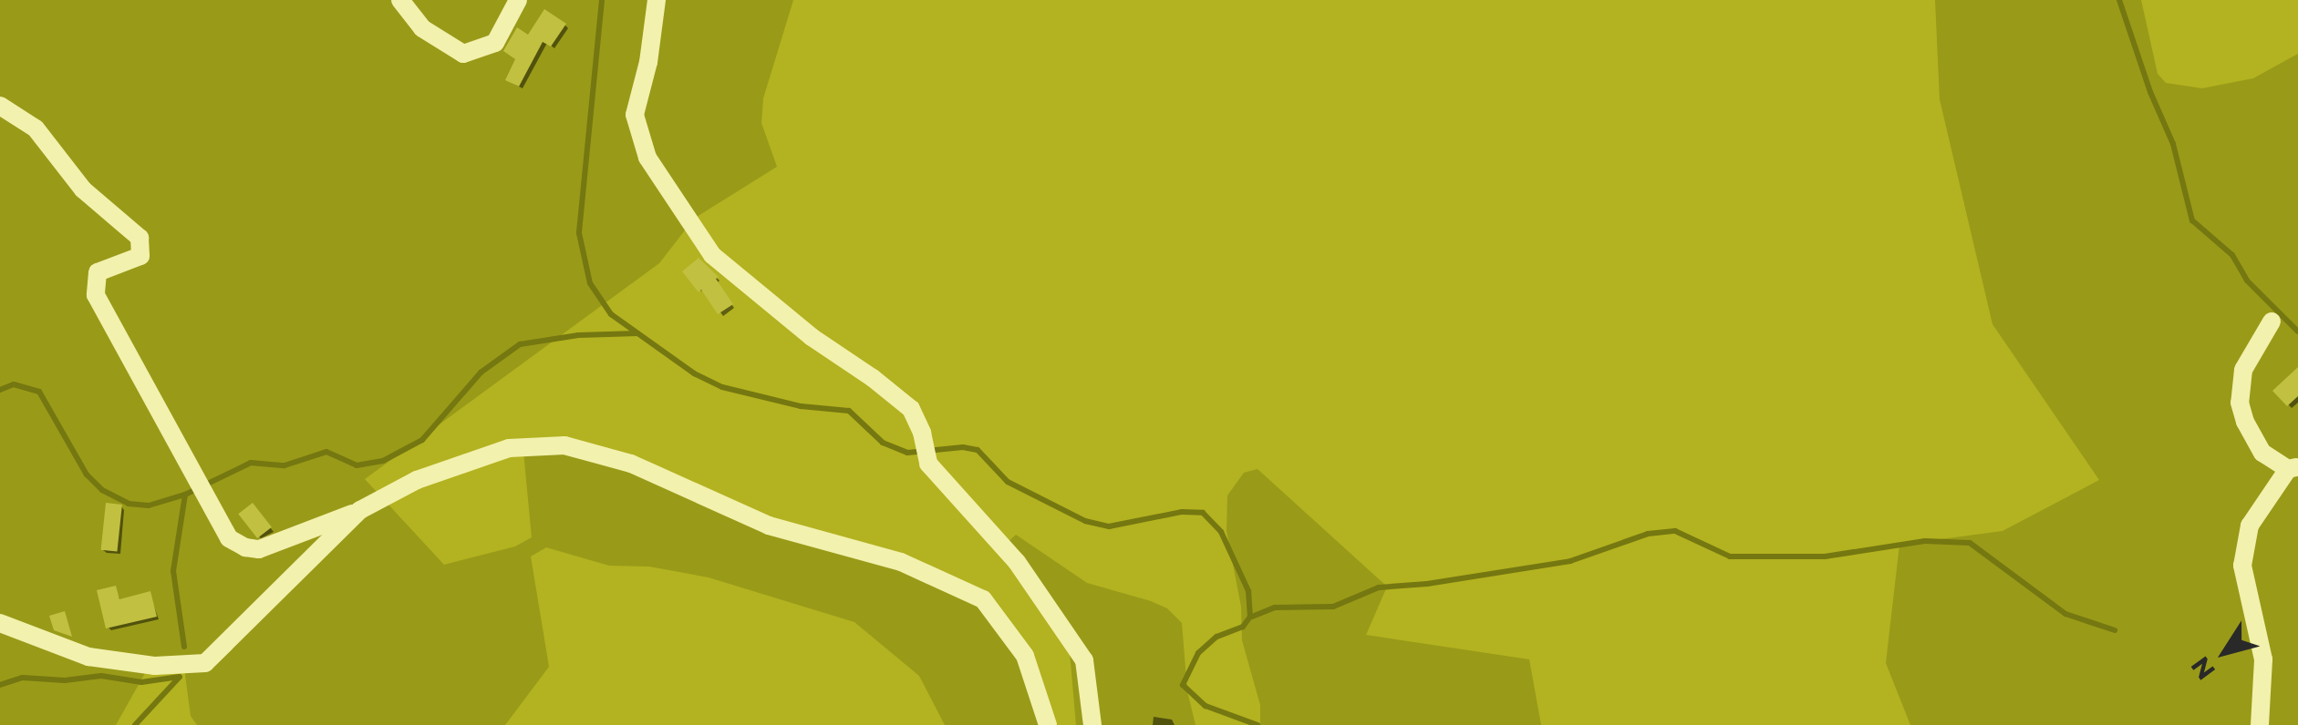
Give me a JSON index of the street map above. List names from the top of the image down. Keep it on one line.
{"north":"bottom left"}
